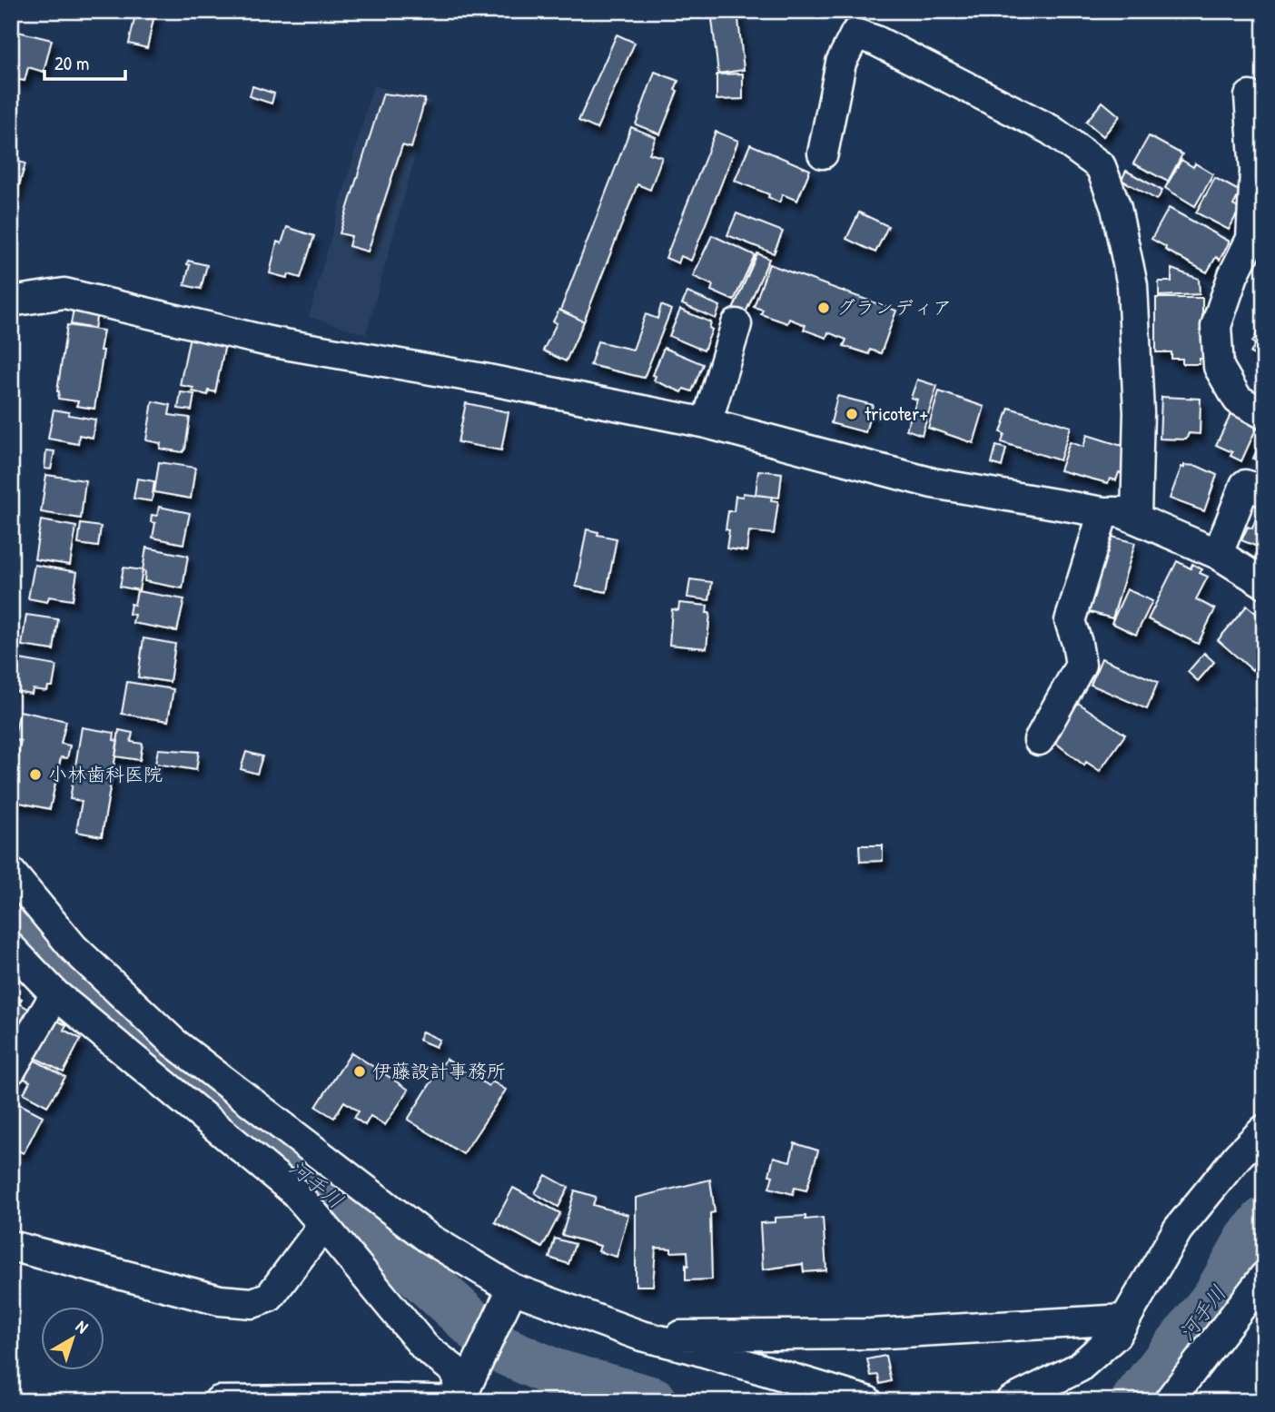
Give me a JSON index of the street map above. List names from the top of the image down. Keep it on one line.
{"water":["河手川"],"places":["グランディア","tricoter+","小林歯科医院","伊藤設計事務所"],"scale_bar":"20 m","north":"top right"}
